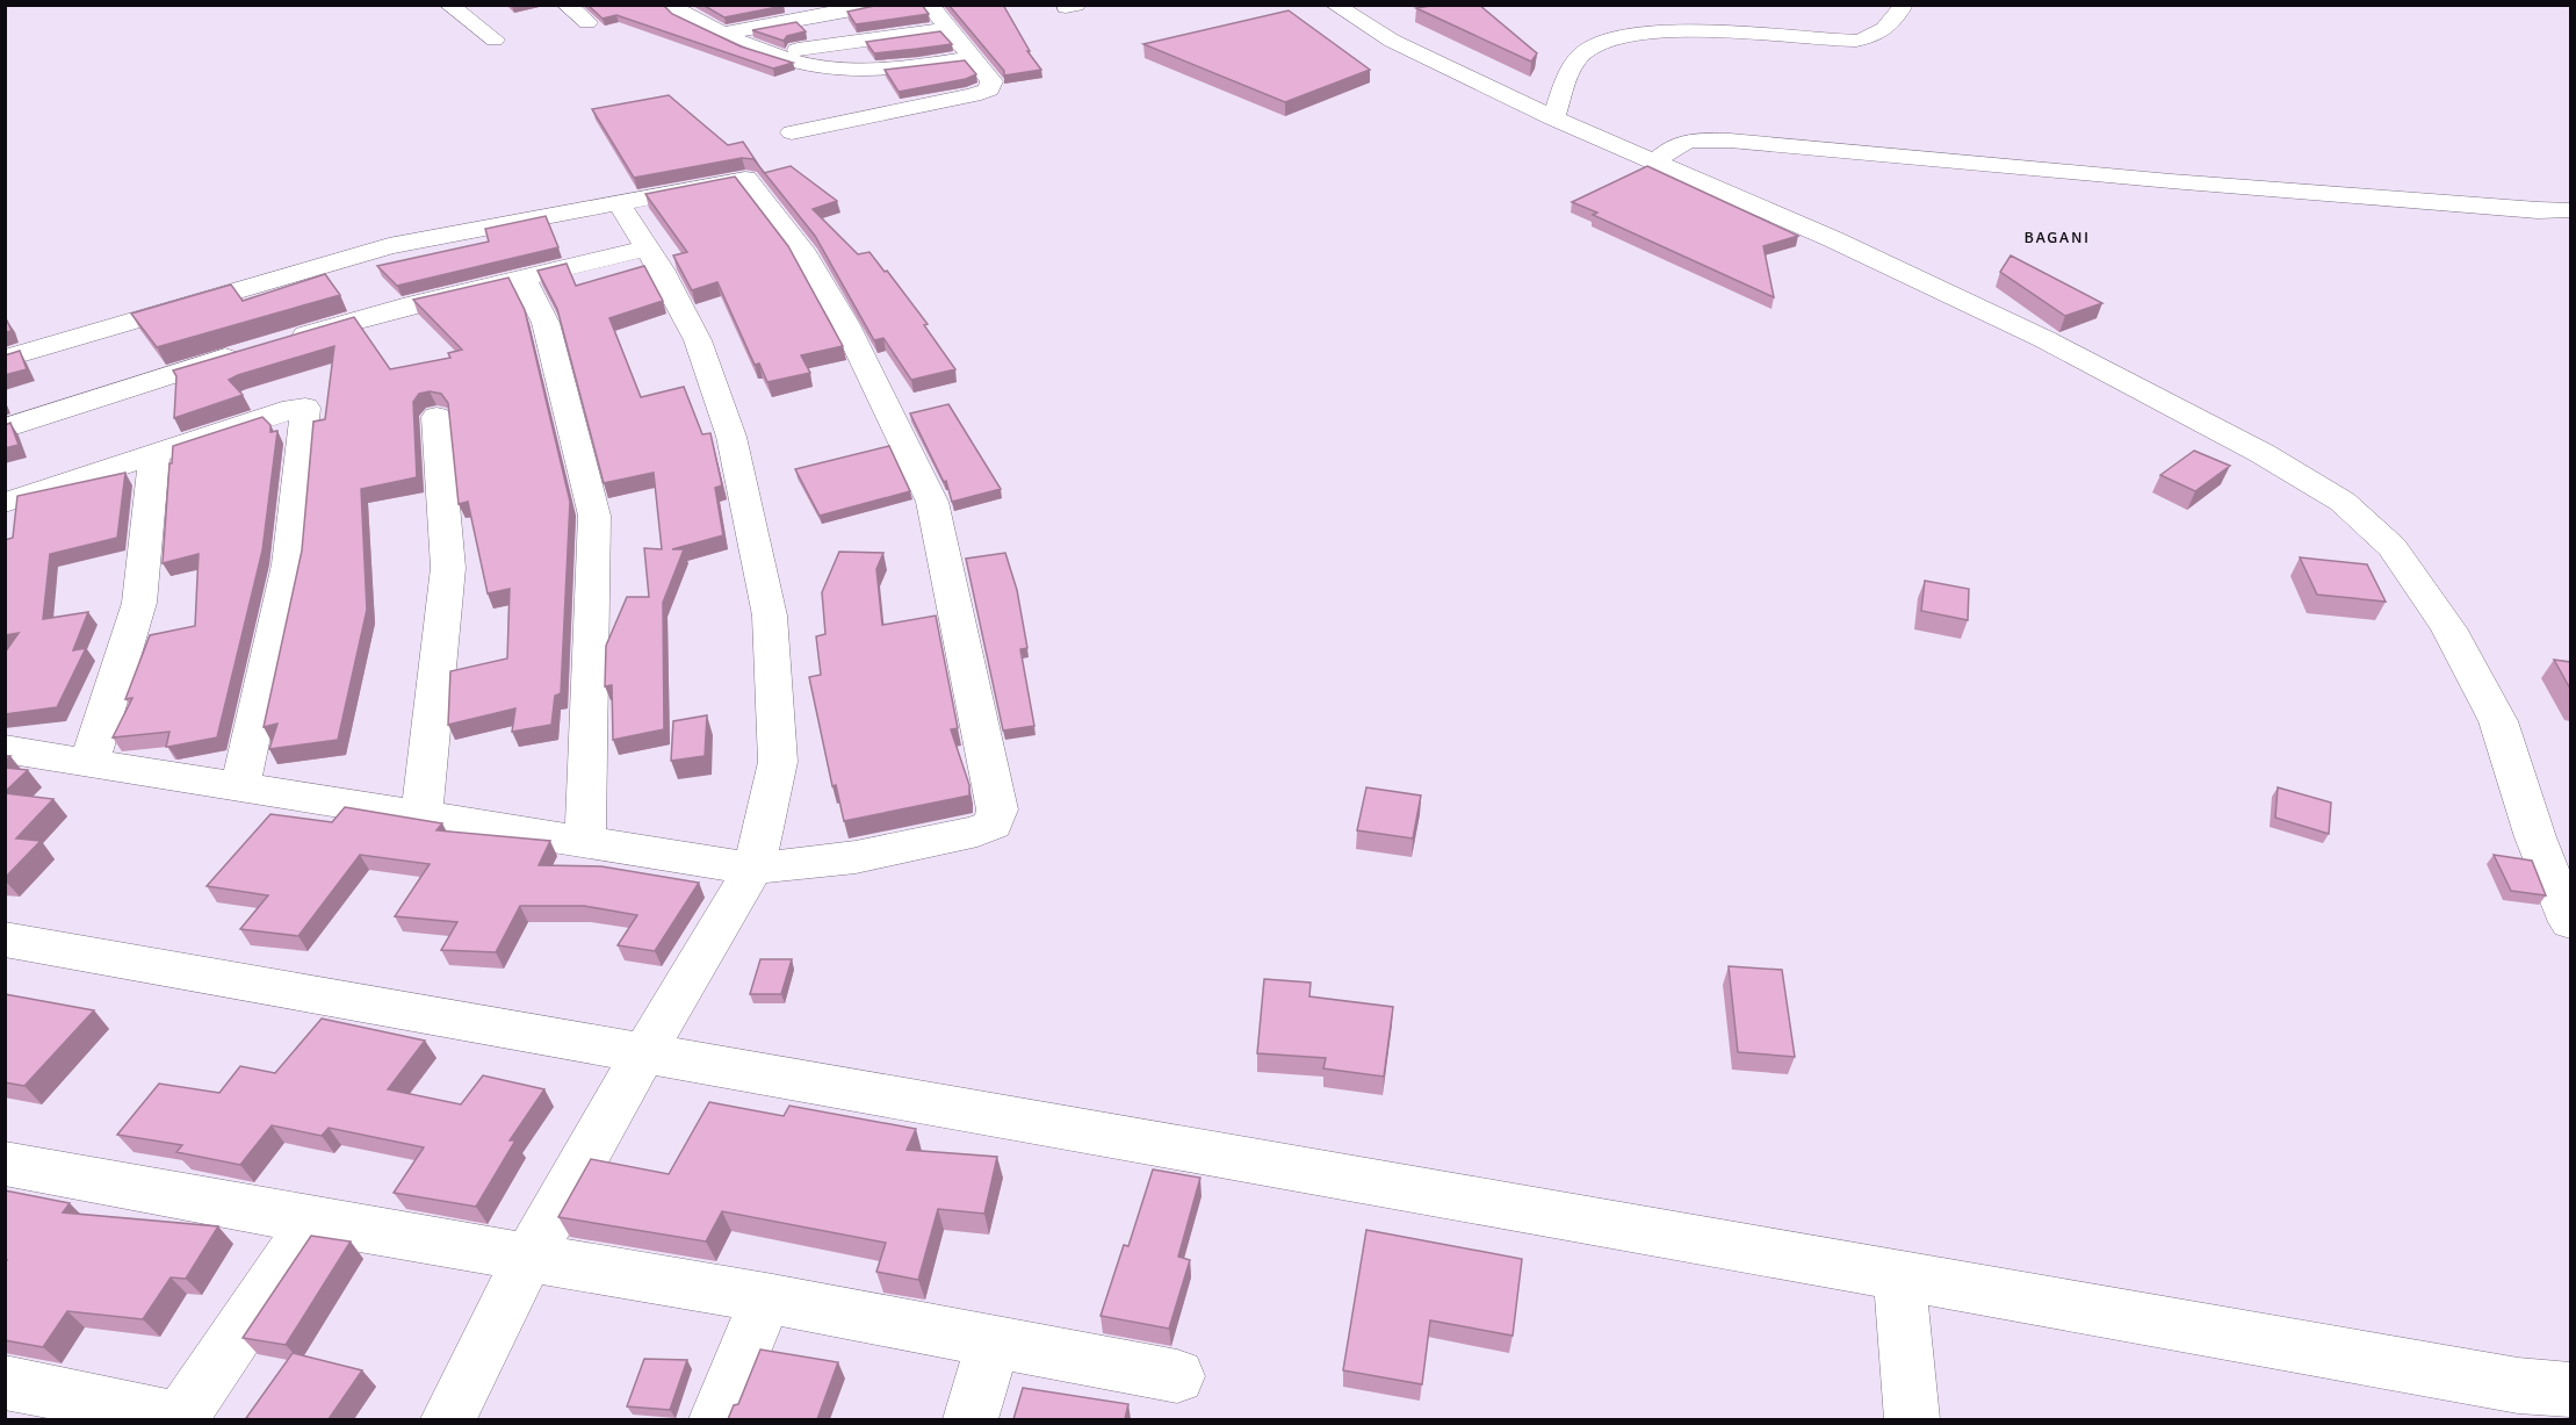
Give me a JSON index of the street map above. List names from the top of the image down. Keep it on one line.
{"districts":["BAGANI"]}
